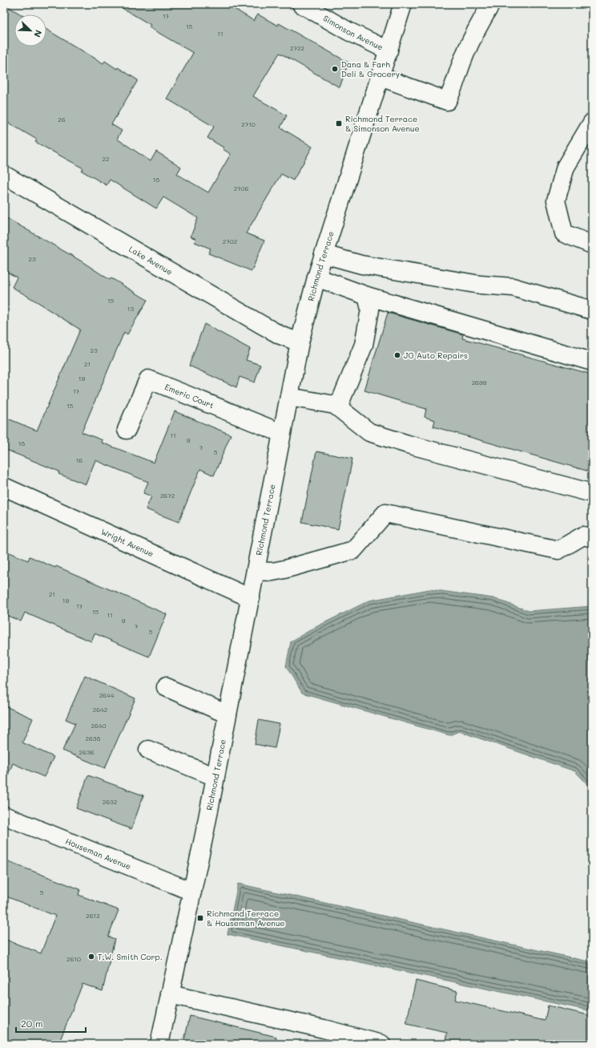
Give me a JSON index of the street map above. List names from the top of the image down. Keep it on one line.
{"streets":{"street":["Simonson Avenue","Lake Avenue","Richmond Terrace","Emeric Court","Wright Avenue","Houseman Avenue"]},"crossings":[["Simonson Avenue","Richmond Terrace"],["Lake Avenue","Richmond Terrace"],["Richmond Terrace","Emeric Court"],["Richmond Terrace","Wright Avenue"],["Richmond Terrace","Houseman Avenue"]],"places":{"other":["Dana & Farh Deli & Grocery","JG Auto Repairs","T.W. Smith Corp."],"transit":["Richmond Terrace & Simonson Avenue","Richmond Terrace & Houseman Avenue"]},"house_numbers":["17","15","11","2722","26","2710","22","18","2706","2702","23","15","13","23","21","19","2699","17","15","11","9","18","7","5","16","2672","21","19","17","15","11","9","7","5","2644","2642","2640","2638","2636","2632","5","2612","2610"],"scale_bar":"20 m","north":"bottom right"}
